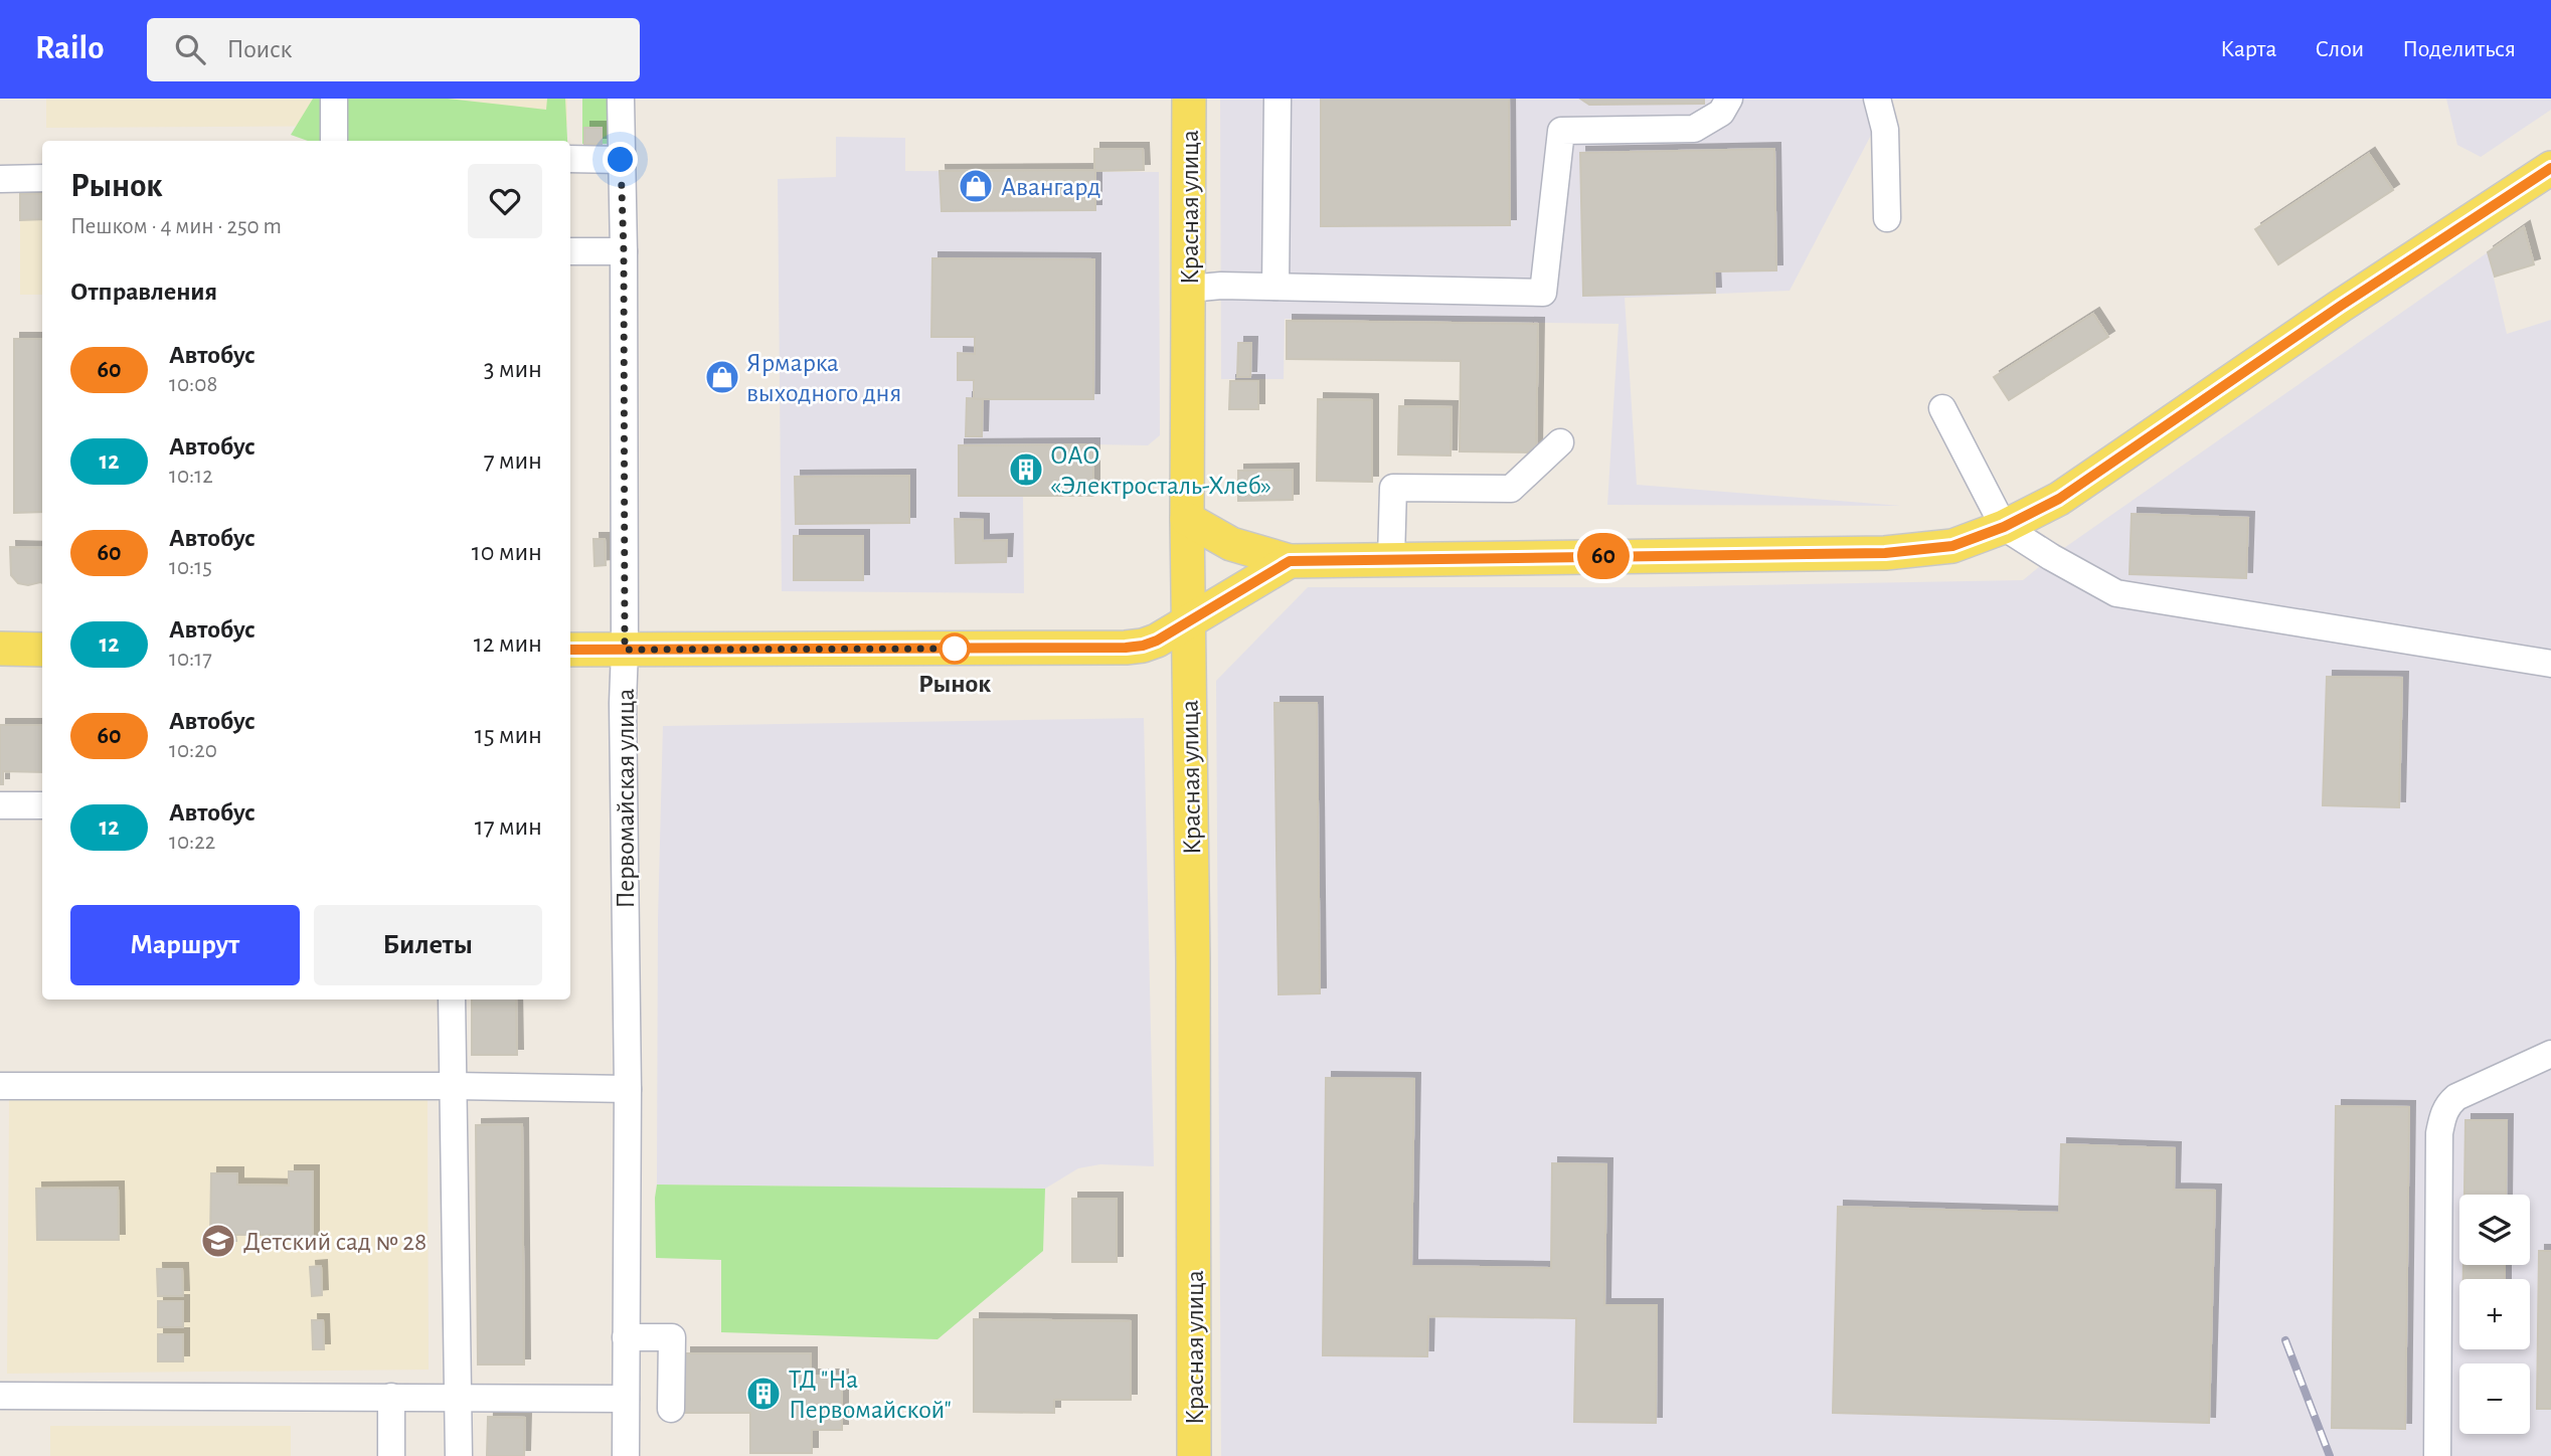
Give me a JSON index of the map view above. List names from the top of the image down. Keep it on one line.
{"streets":{"main road":["Красная улица"],"street":["Первомайская улица"]},"places":{"shop":["Авангард","Ярмарка выходного дня"],"building":["ОАО «Электросталь-Хлеб»","ТД \"На Первомайской\""],"other":["Рынок"],"school or university":["Детский сад № 28"]},"lines":["bus line 60"],"page":{"header":"Railo","search":"Поиск","nav":["Карта","Слои","Поделиться"],"on_map":"60","heading":[["Рынок","Пешком · 4 мин · 250 m"],"Отправления"],"list":[{"mark":"60","name":"Автобус","note":"10:08","value":"3 мин"},{"mark":"12","name":"Автобус","note":"10:12","value":"7 мин"},{"mark":"60","name":"Автобус","note":"10:15","value":"10 мин"},{"mark":"12","name":"Автобус","note":"10:17","value":"12 мин"},{"mark":"60","name":"Автобус","note":"10:20","value":"15 мин"},{"mark":"12","name":"Автобус","note":"10:22","value":"17 мин"}],"buttons":["Маршрут","Билеты"],"map_buttons":["+","−"]}}
